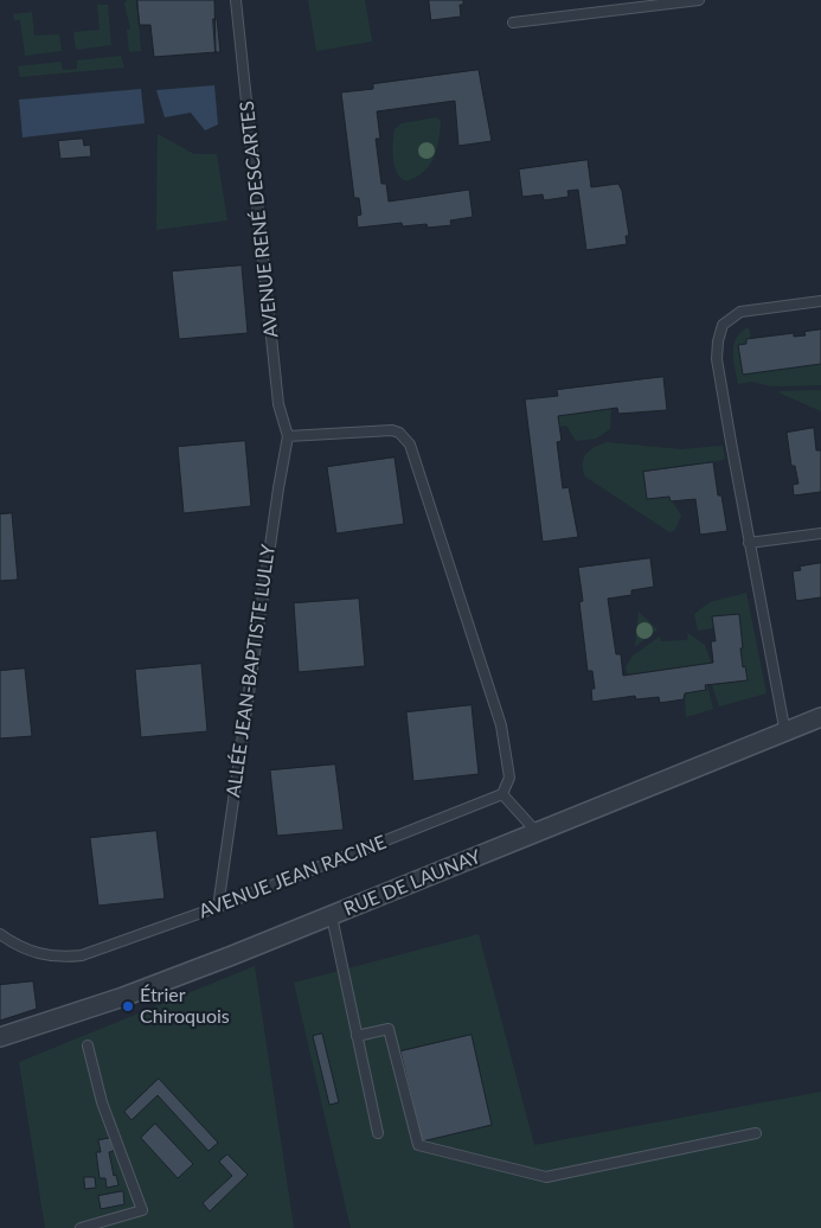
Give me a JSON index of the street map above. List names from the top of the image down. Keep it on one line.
{"streets":{"street":["RUE DE LAUNAY"],"lane":["AVENUE RENÉ DESCARTES","ALLÉE JEAN-BAPTISTE LULLY","AVENUE JEAN RACINE"]},"crossings":[["AVENUE RENÉ DESCARTES","ALLÉE JEAN-BAPTISTE LULLY"],["ALLÉE JEAN-BAPTISTE LULLY","AVENUE JEAN RACINE"]],"places":["Étrier Chiroquois"]}
